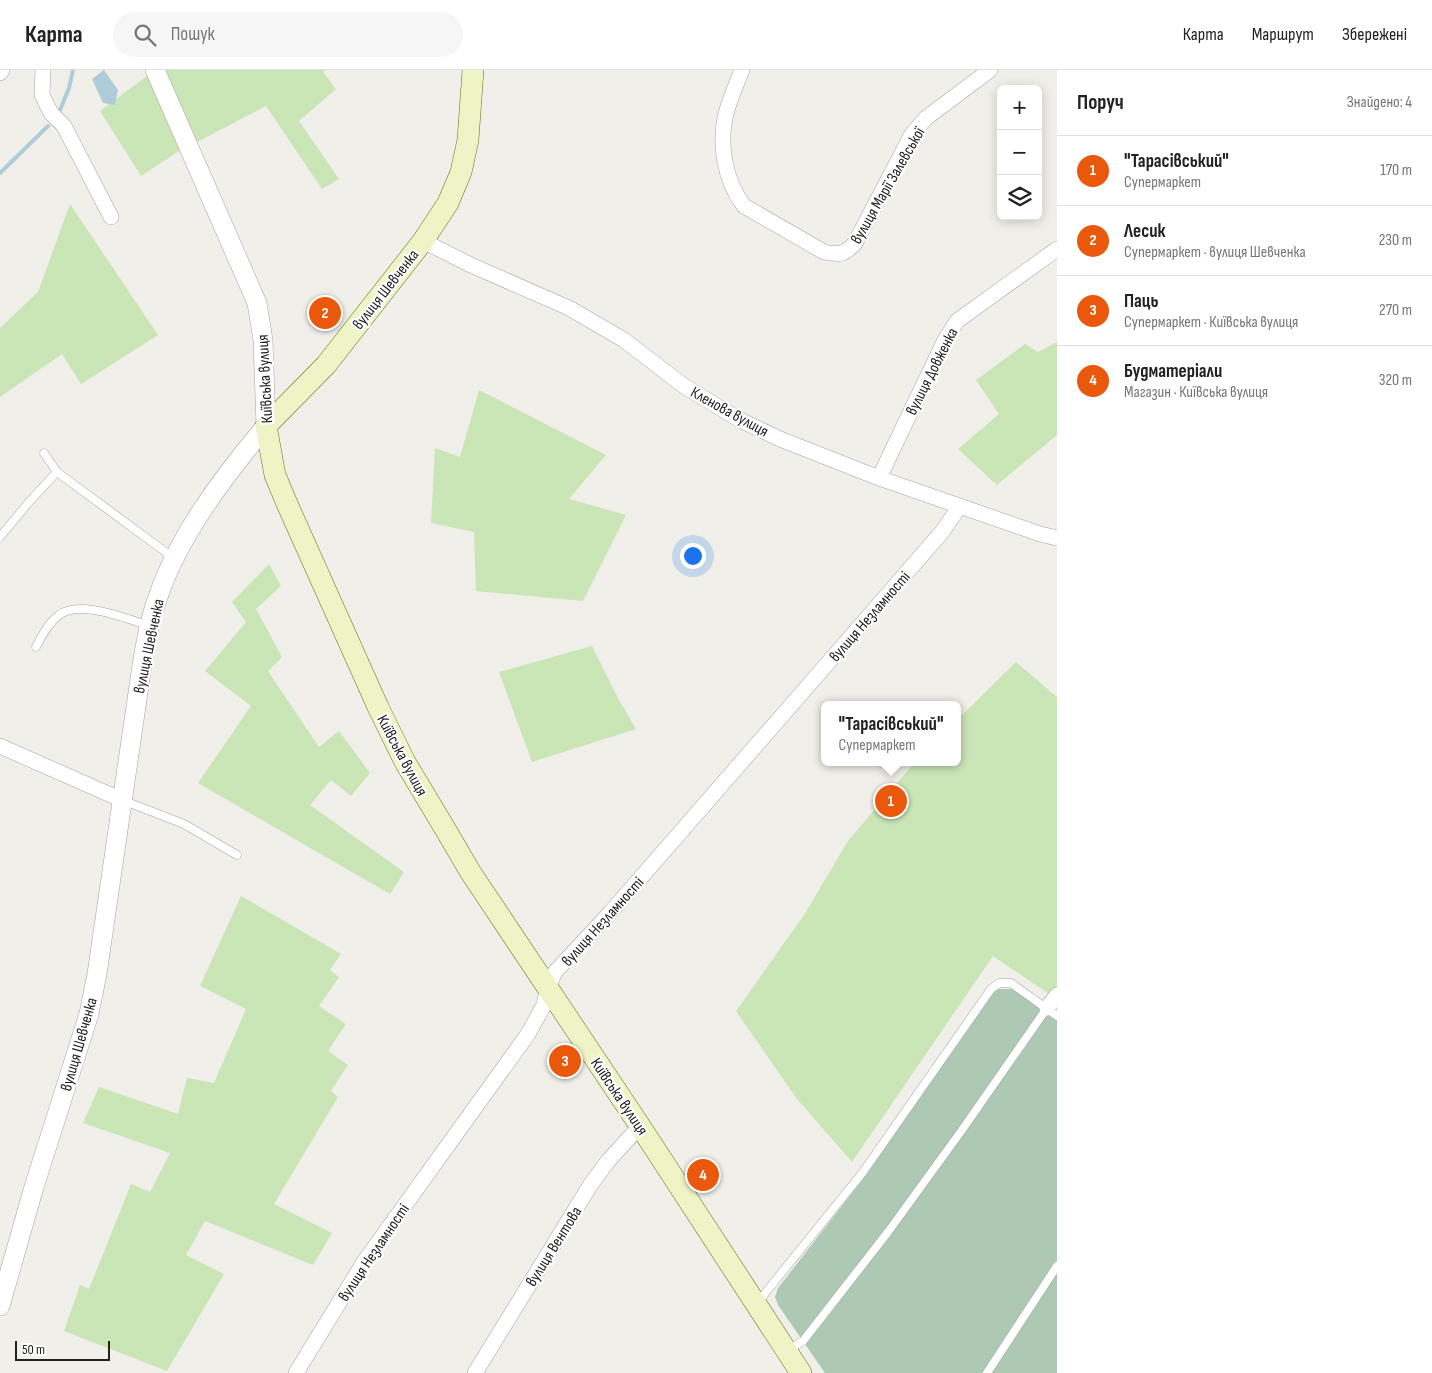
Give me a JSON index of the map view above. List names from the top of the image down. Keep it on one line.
{"streets":{"main road":["вулиця Шевченка","Київська вулиця"],"street":["вулиця Марії Залевської","вулиця Довженка","Кленова вулиця","вулиця Незламності","вулиця Вентова"]},"crossings":[["вулиця Шевченка","Київська вулиця"],["вулиця Шевченка","Кленова вулиця"],["вулиця Довженка","Кленова вулиця"],["Київська вулиця","вулиця Незламності"],["Київська вулиця","вулиця Вентова"],["Кленова вулиця","вулиця Незламності"]],"scale_bar":"50 m","page":{"header":"Карта","search":"Пошук","nav":["Карта","Маршрут","Збережені"],"heading":["Поруч","Знайдено: 4"],"map_buttons":["+","−"],"list":[{"mark":"1","name":"\"Тарасівський\"","note":"Супермаркет","value":"170 m"},{"mark":"2","name":"Лесик","note":"Супермаркет · вулиця Шевченка","value":"230 m"},{"mark":"3","name":"Паць","note":"Супермаркет · Київська вулиця","value":"270 m"},{"mark":"4","name":"Будматеріали","note":"Магазин · Київська вулиця","value":"320 m"}],"pins":["2","1","3","4"],"popup":["\"Тарасівський\"","Супермаркет"],"scale":"50 m"}}
